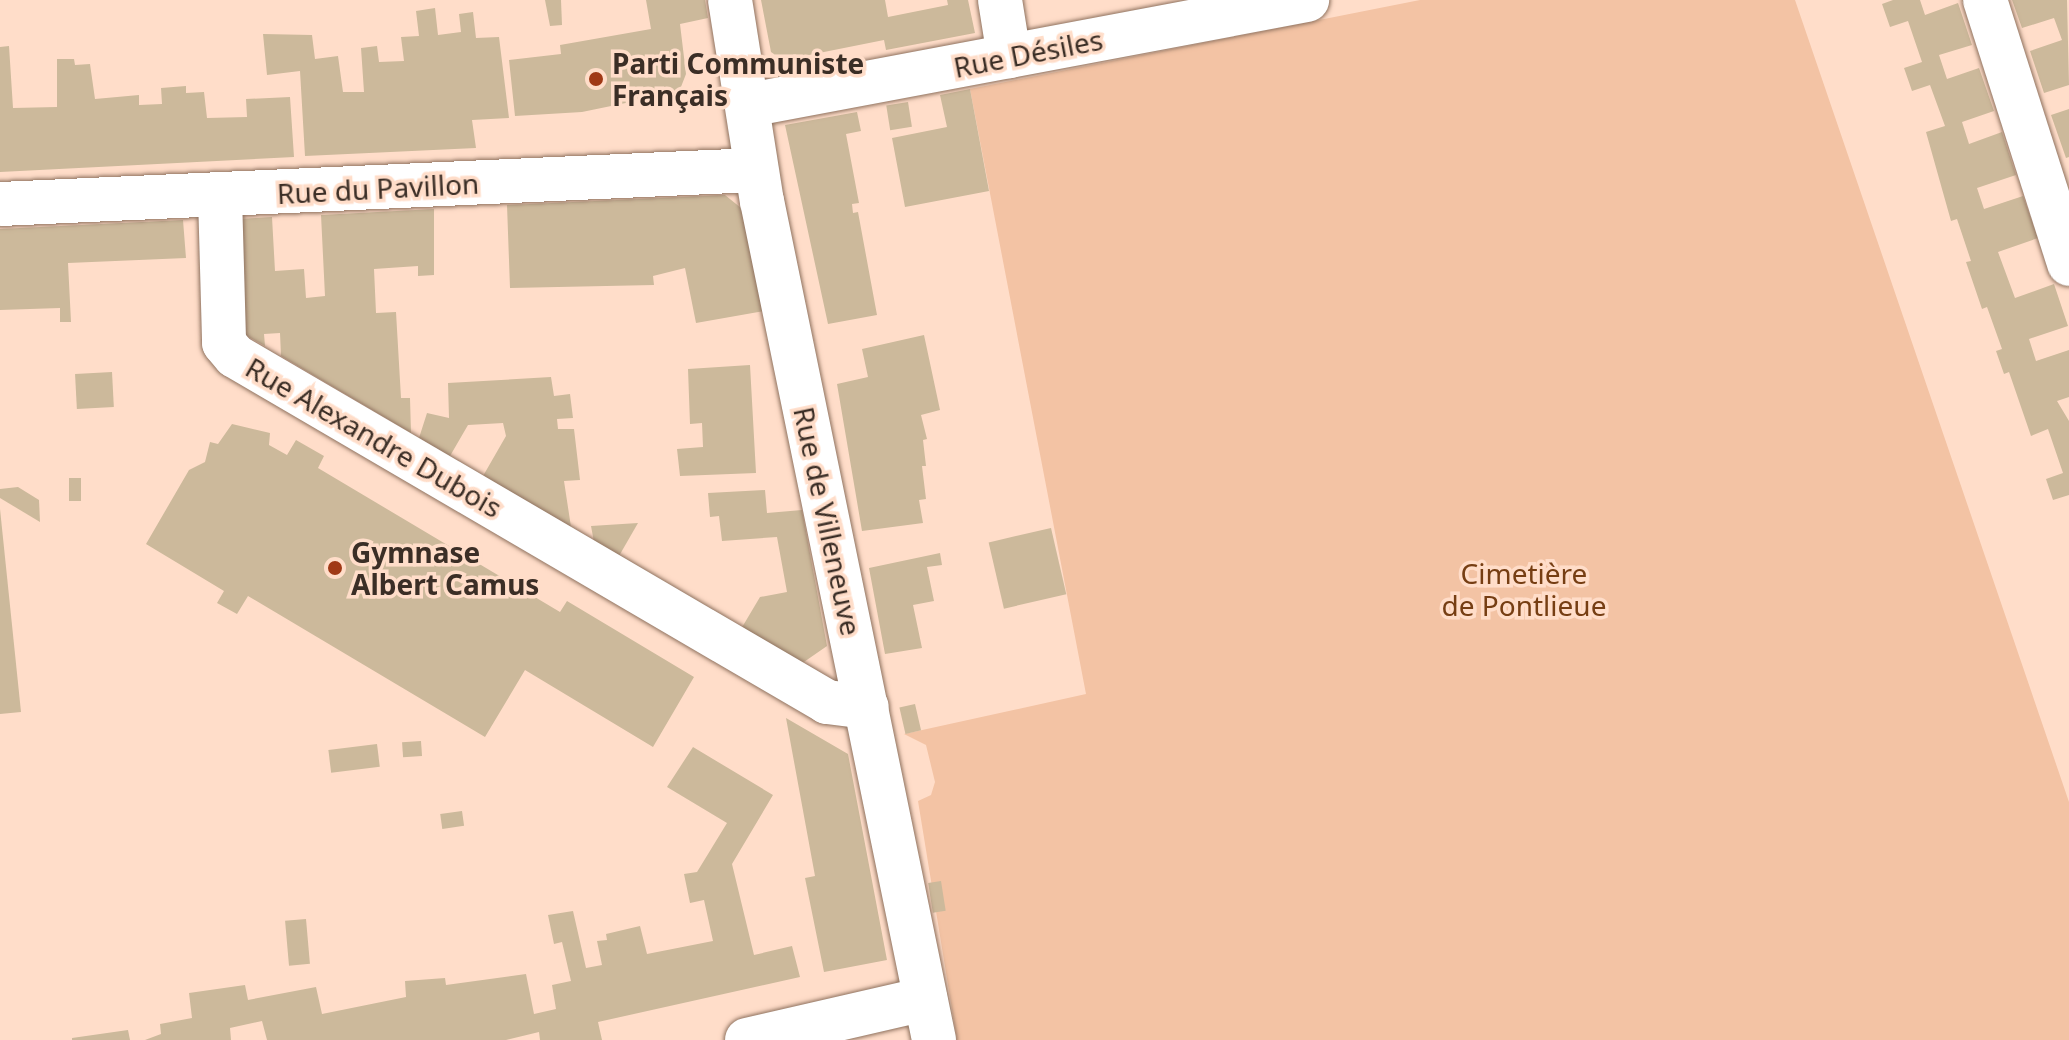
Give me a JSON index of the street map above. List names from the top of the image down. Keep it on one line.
{"streets":{"street":["Rue Désiles","Rue du Pavillon","Rue Alexandre Dubois","Rue de Villeneuve"]},"crossings":[["Rue Désiles","Rue de Villeneuve"],["Rue du Pavillon","Rue Alexandre Dubois"],["Rue du Pavillon","Rue de Villeneuve"],["Rue Alexandre Dubois","Rue de Villeneuve"]],"parks":["Cimetière de Pontlieue"],"places":["Parti Communiste Français","Gymnase Albert Camus"]}
